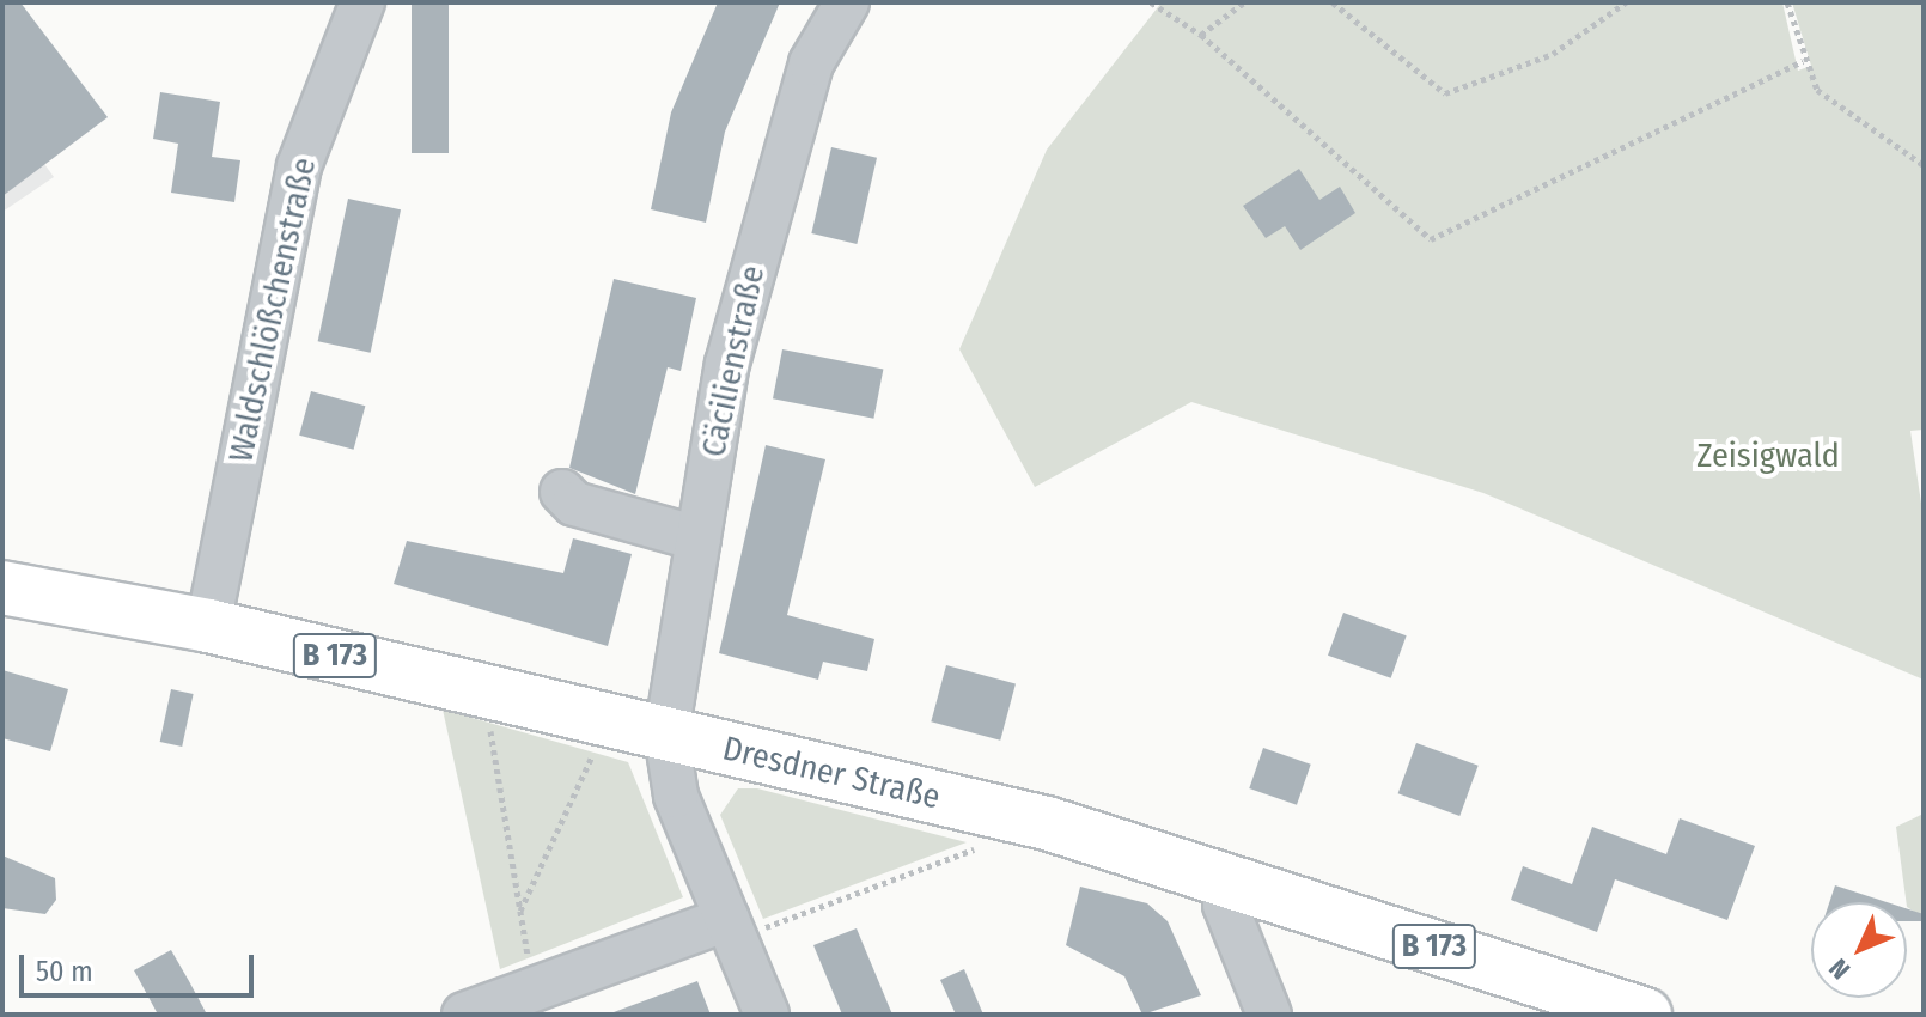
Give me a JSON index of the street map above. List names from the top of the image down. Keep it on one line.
{"streets":{"main road":["B 173","Dresdner Straße"],"street":["Waldschlößchenstraße","Cäcilienstraße"]},"crossings":[["Waldschlößchenstraße","Dresdner Straße"],["Cäcilienstraße","Dresdner Straße"]],"parks":["Zeisigwald"],"scale_bar":"50 m","north":"bottom left"}
